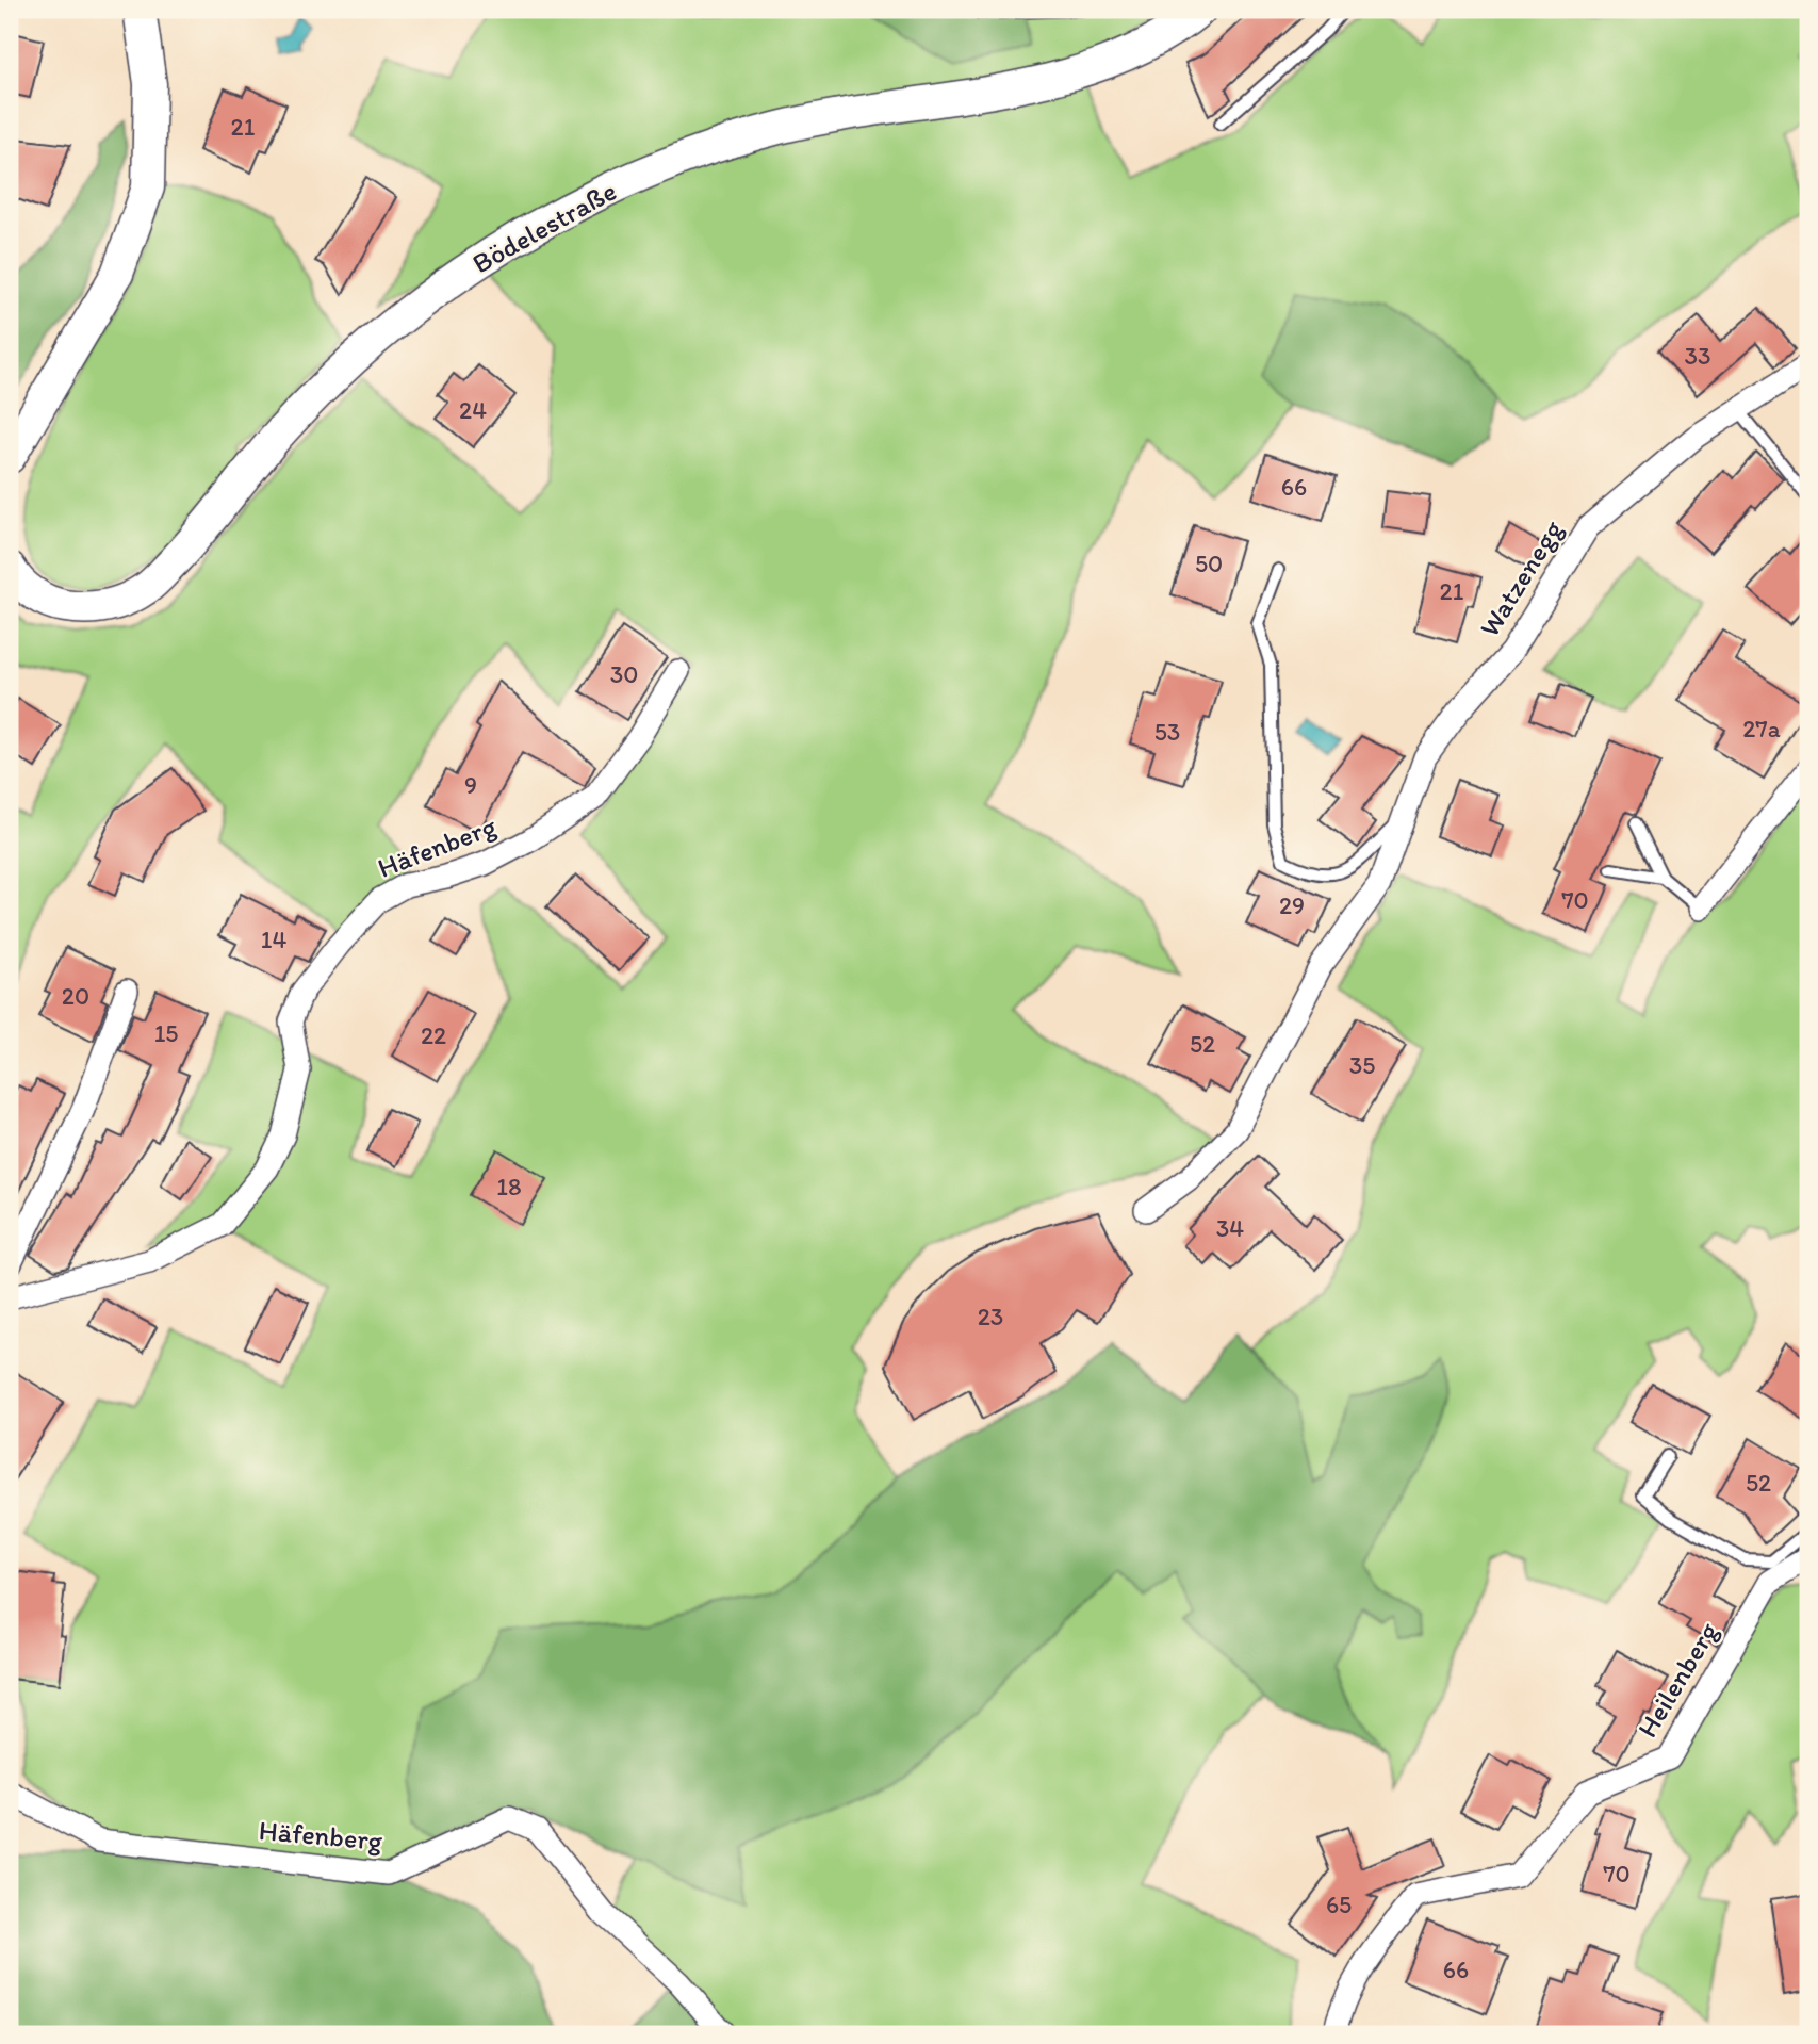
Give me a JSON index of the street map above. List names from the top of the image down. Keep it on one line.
{"streets":{"main road":["Bödelestraße"],"street":["Watzenegg","Häfenberg","Heilenberg"]},"house_numbers":["21","33","24","66","50","21","30","27a","53","9","70","29","14","20","15","22","52","35","18","34","23","52","70","65","66"]}
